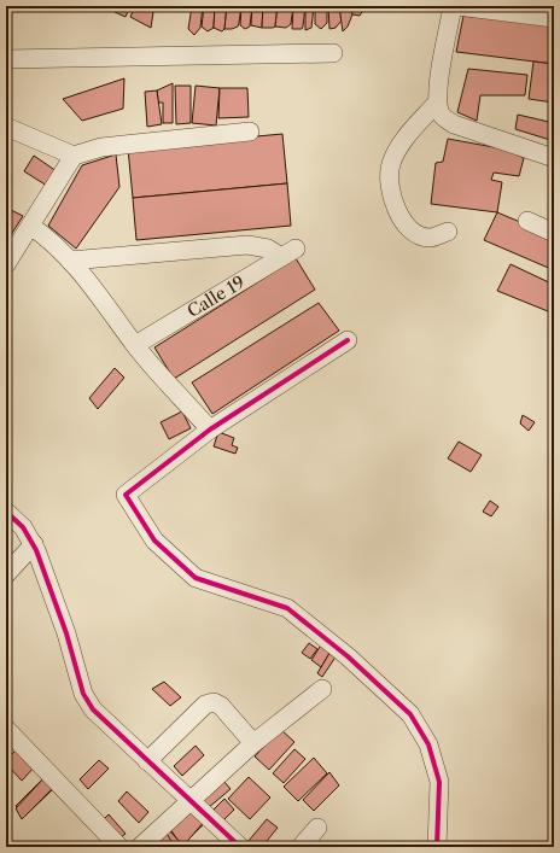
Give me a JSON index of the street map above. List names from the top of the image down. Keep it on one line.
{"streets":{"street":["Calle 19"]}}
